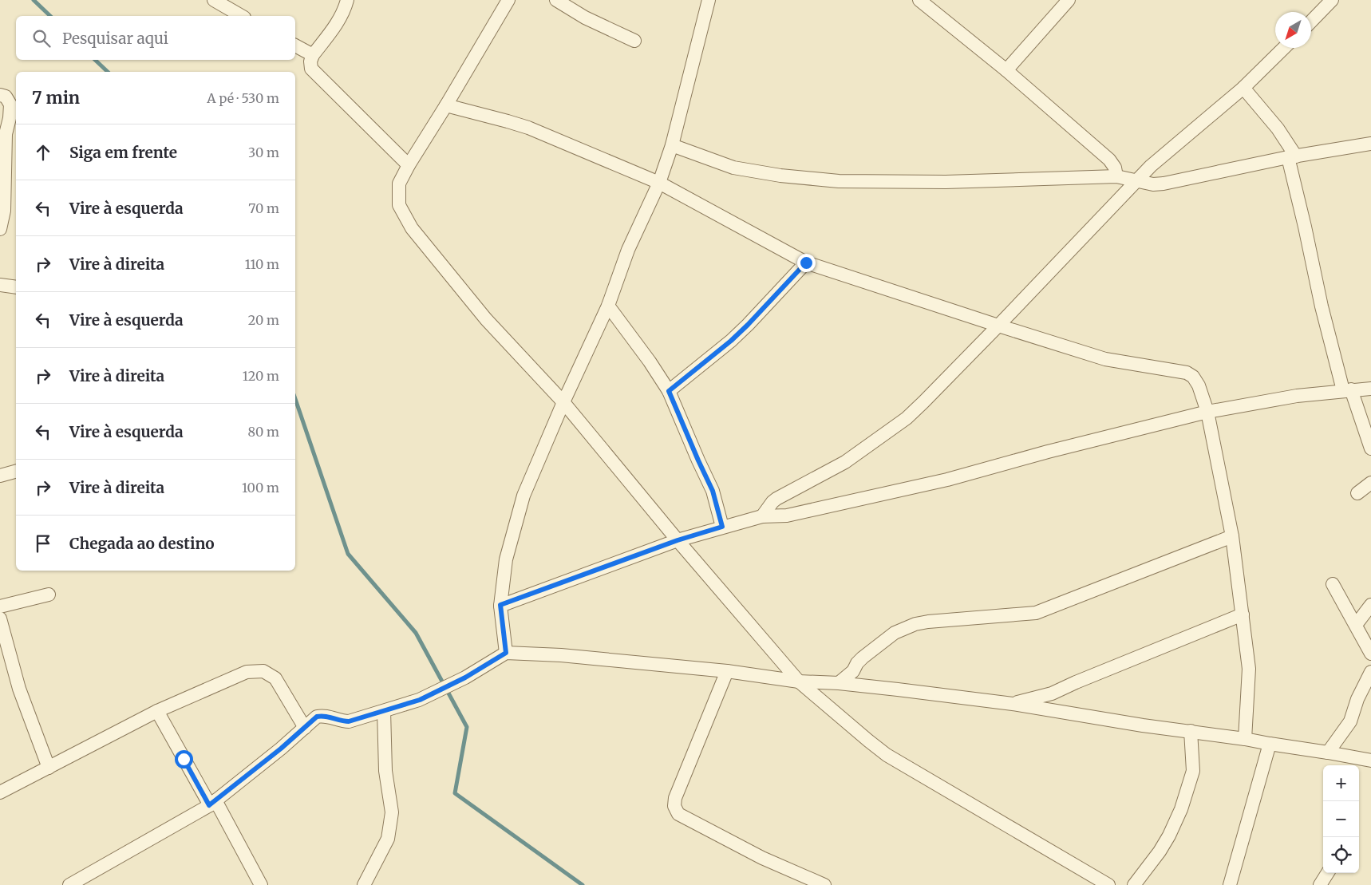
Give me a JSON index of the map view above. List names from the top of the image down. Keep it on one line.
{"north":"bottom left","page":{"search":"Pesquisar aqui","heading":["7 min","A pé · 530 m"],"list":[["Siga em frente","30 m"],["Vire à esquerda","70 m"],["Vire à direita","110 m"],["Vire à esquerda","20 m"],["Vire à direita","120 m"],["Vire à esquerda","80 m"],["Vire à direita","100 m"],"Chegada ao destino"],"map_buttons":["+","−"]}}
